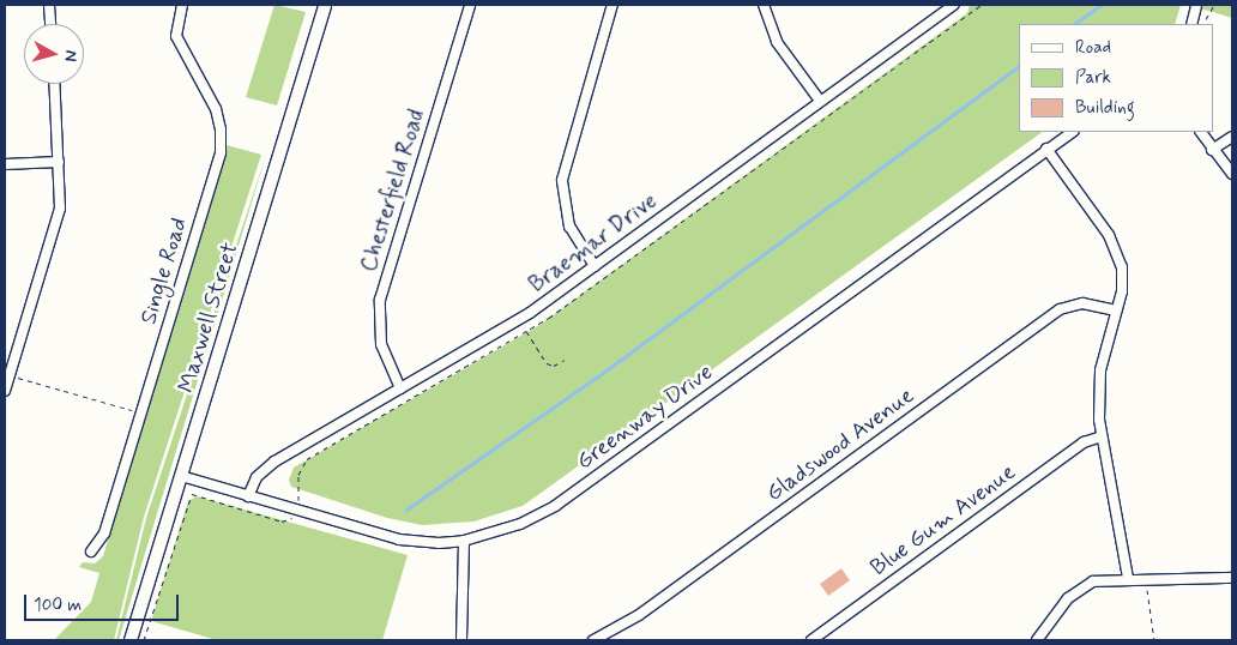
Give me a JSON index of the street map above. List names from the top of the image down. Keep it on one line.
{"streets":{"main road":["Maxwell Street"],"street":["Chesterfield Road","Braemar Drive","Single Road","Greenway Drive","Gladswood Avenue","Blue Gum Avenue"]},"crossings":[["Chesterfield Road","Braemar Drive"],["Braemar Drive","Greenway Drive"],["Maxwell Street","Greenway Drive"]],"legend":["Road","Park","Building"],"scale_bar":"100 m","north":"right"}
